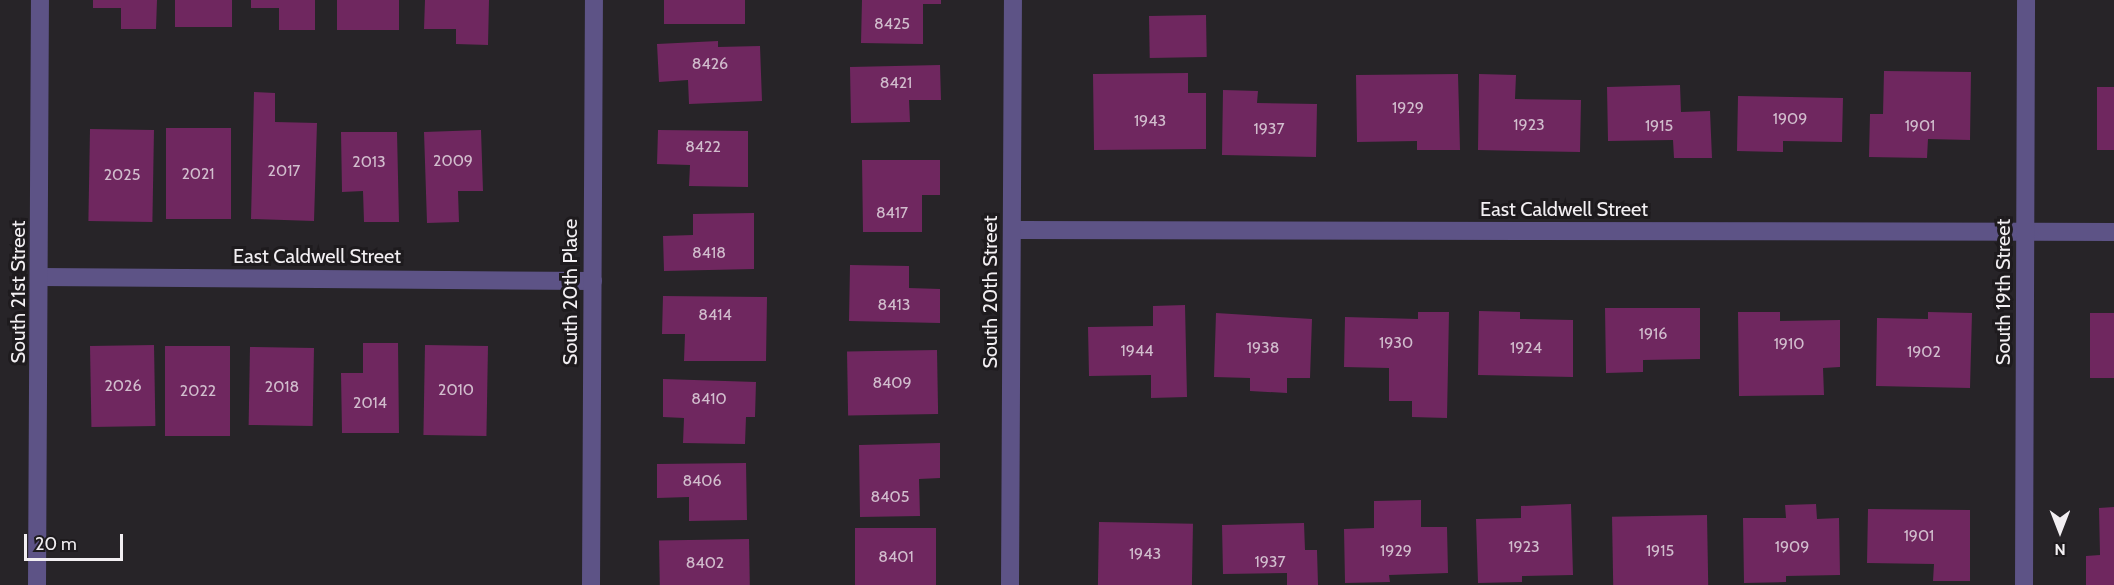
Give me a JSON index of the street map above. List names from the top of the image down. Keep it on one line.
{"streets":{"street":["East Caldwell Street","South 21st Street","South 20th Place","South 20th Street","South 19th Street"]},"crossings":[["East Caldwell Street","South 21st Street"],["East Caldwell Street","South 20th Place"],["East Caldwell Street","South 20th Street"],["East Caldwell Street","South 19th Street"]],"house_numbers":["8425","8426","8421","1929","1909","1943","1923","1915","1901","1937","8422","2009","2013","2017","2021","2025","8417","8418","8413","8414","1916","1930","1910","1938","1924","1944","1902","8409","2026","2018","2010","2022","8410","2014","8406","8405","1901","1923","1909","1929","1915","1943","8401","1937","8402"],"scale_bar":"20 m","north":"bottom"}
